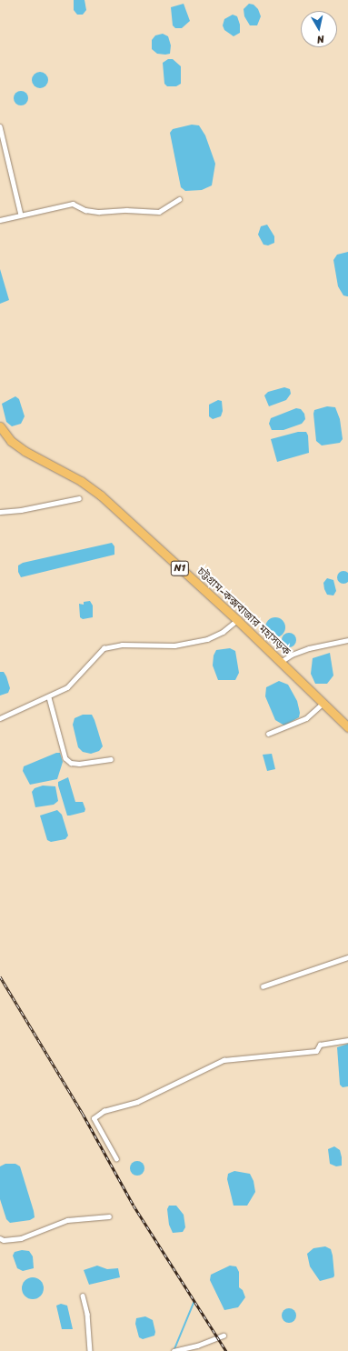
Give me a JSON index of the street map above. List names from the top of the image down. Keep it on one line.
{"streets":{"highway":["N1","চট্টগ্রাম-কক্সবাজার মহাসড়ক"]},"north":"bottom"}
